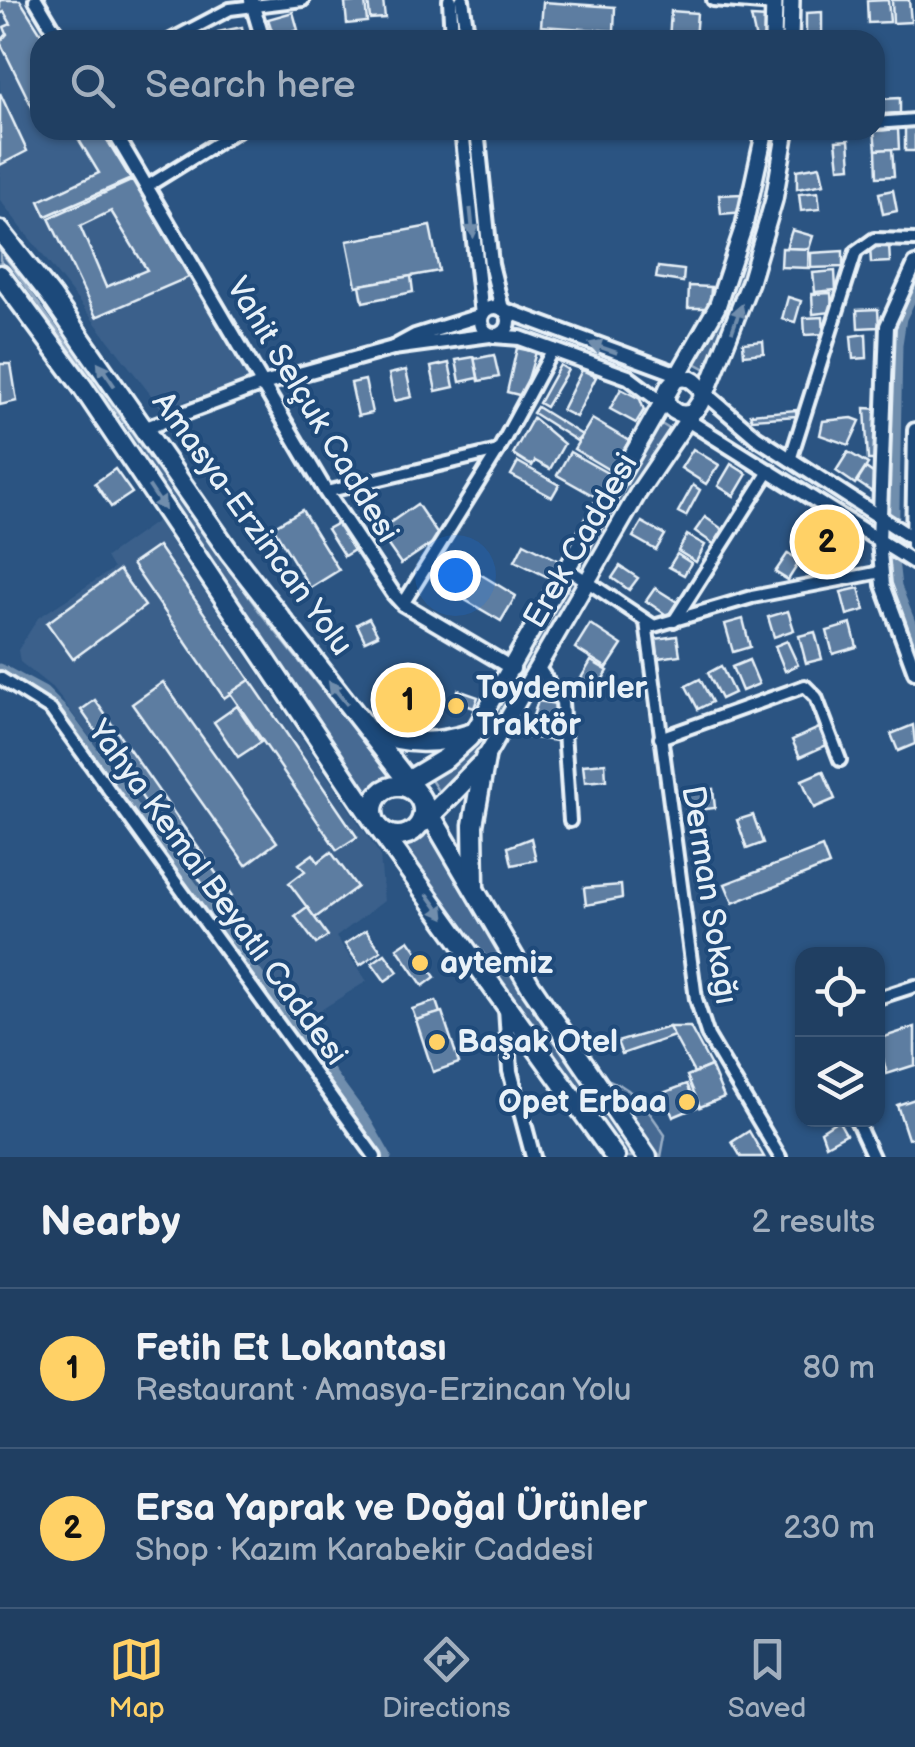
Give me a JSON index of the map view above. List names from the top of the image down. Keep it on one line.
{"streets":{"highway":["Amasya-Erzincan Yolu"],"main road":["Erek Caddesi"],"street":["Vahit Selçuk Caddesi","Yahya Kemal Beyatlı Caddesi","Derman Sokağı"]},"crossings":[["Vahit Selçuk Caddesi","Erek Caddesi"]],"places":["Toydemirler Traktör","aytemiz","Başak Otel","Opet Erbaa"],"page":{"search":"Search here","pins":["2","1"],"heading":["Nearby","2 results"],"list":[{"mark":"1","name":"Fetih Et Lokantası","note":"Restaurant · Amasya-Erzincan Yolu","value":"80 m"},{"mark":"2","name":"Ersa Yaprak ve Doğal Ürünler","note":"Shop · Kazım Karabekir Caddesi","value":"230 m"}],"nav":["Map","Directions","Saved"]}}
